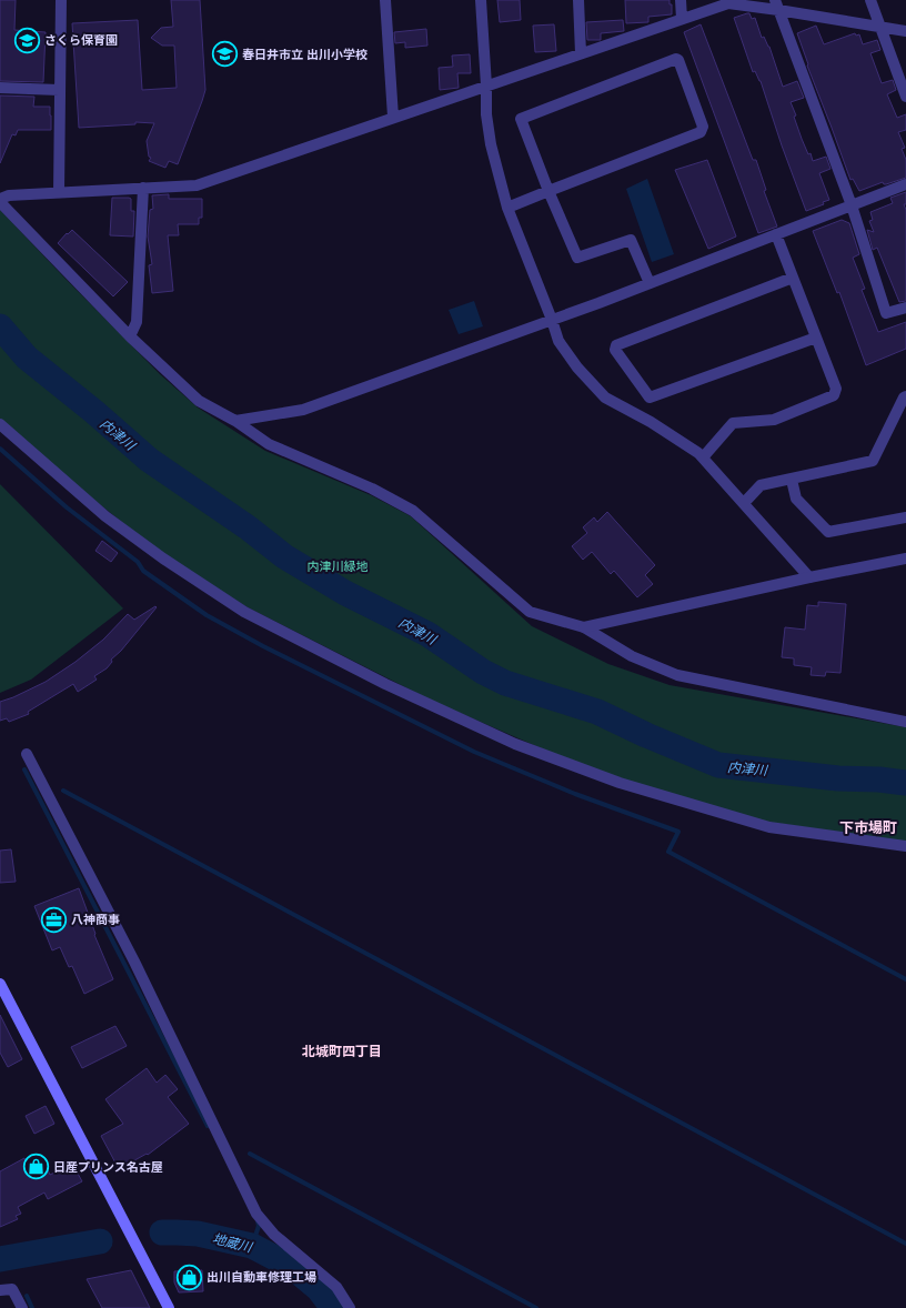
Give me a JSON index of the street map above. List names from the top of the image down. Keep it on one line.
{"districts":["下市場町","北城町四丁目"],"water":["内津川","地蔵川"],"parks":["内津川緑地"],"places":{"school or university":["さくら保育園","春日井市立 出川小学校"],"office":["八神商事"],"shop":["日産プリンス名古屋","出川自動車修理工場"]}}
